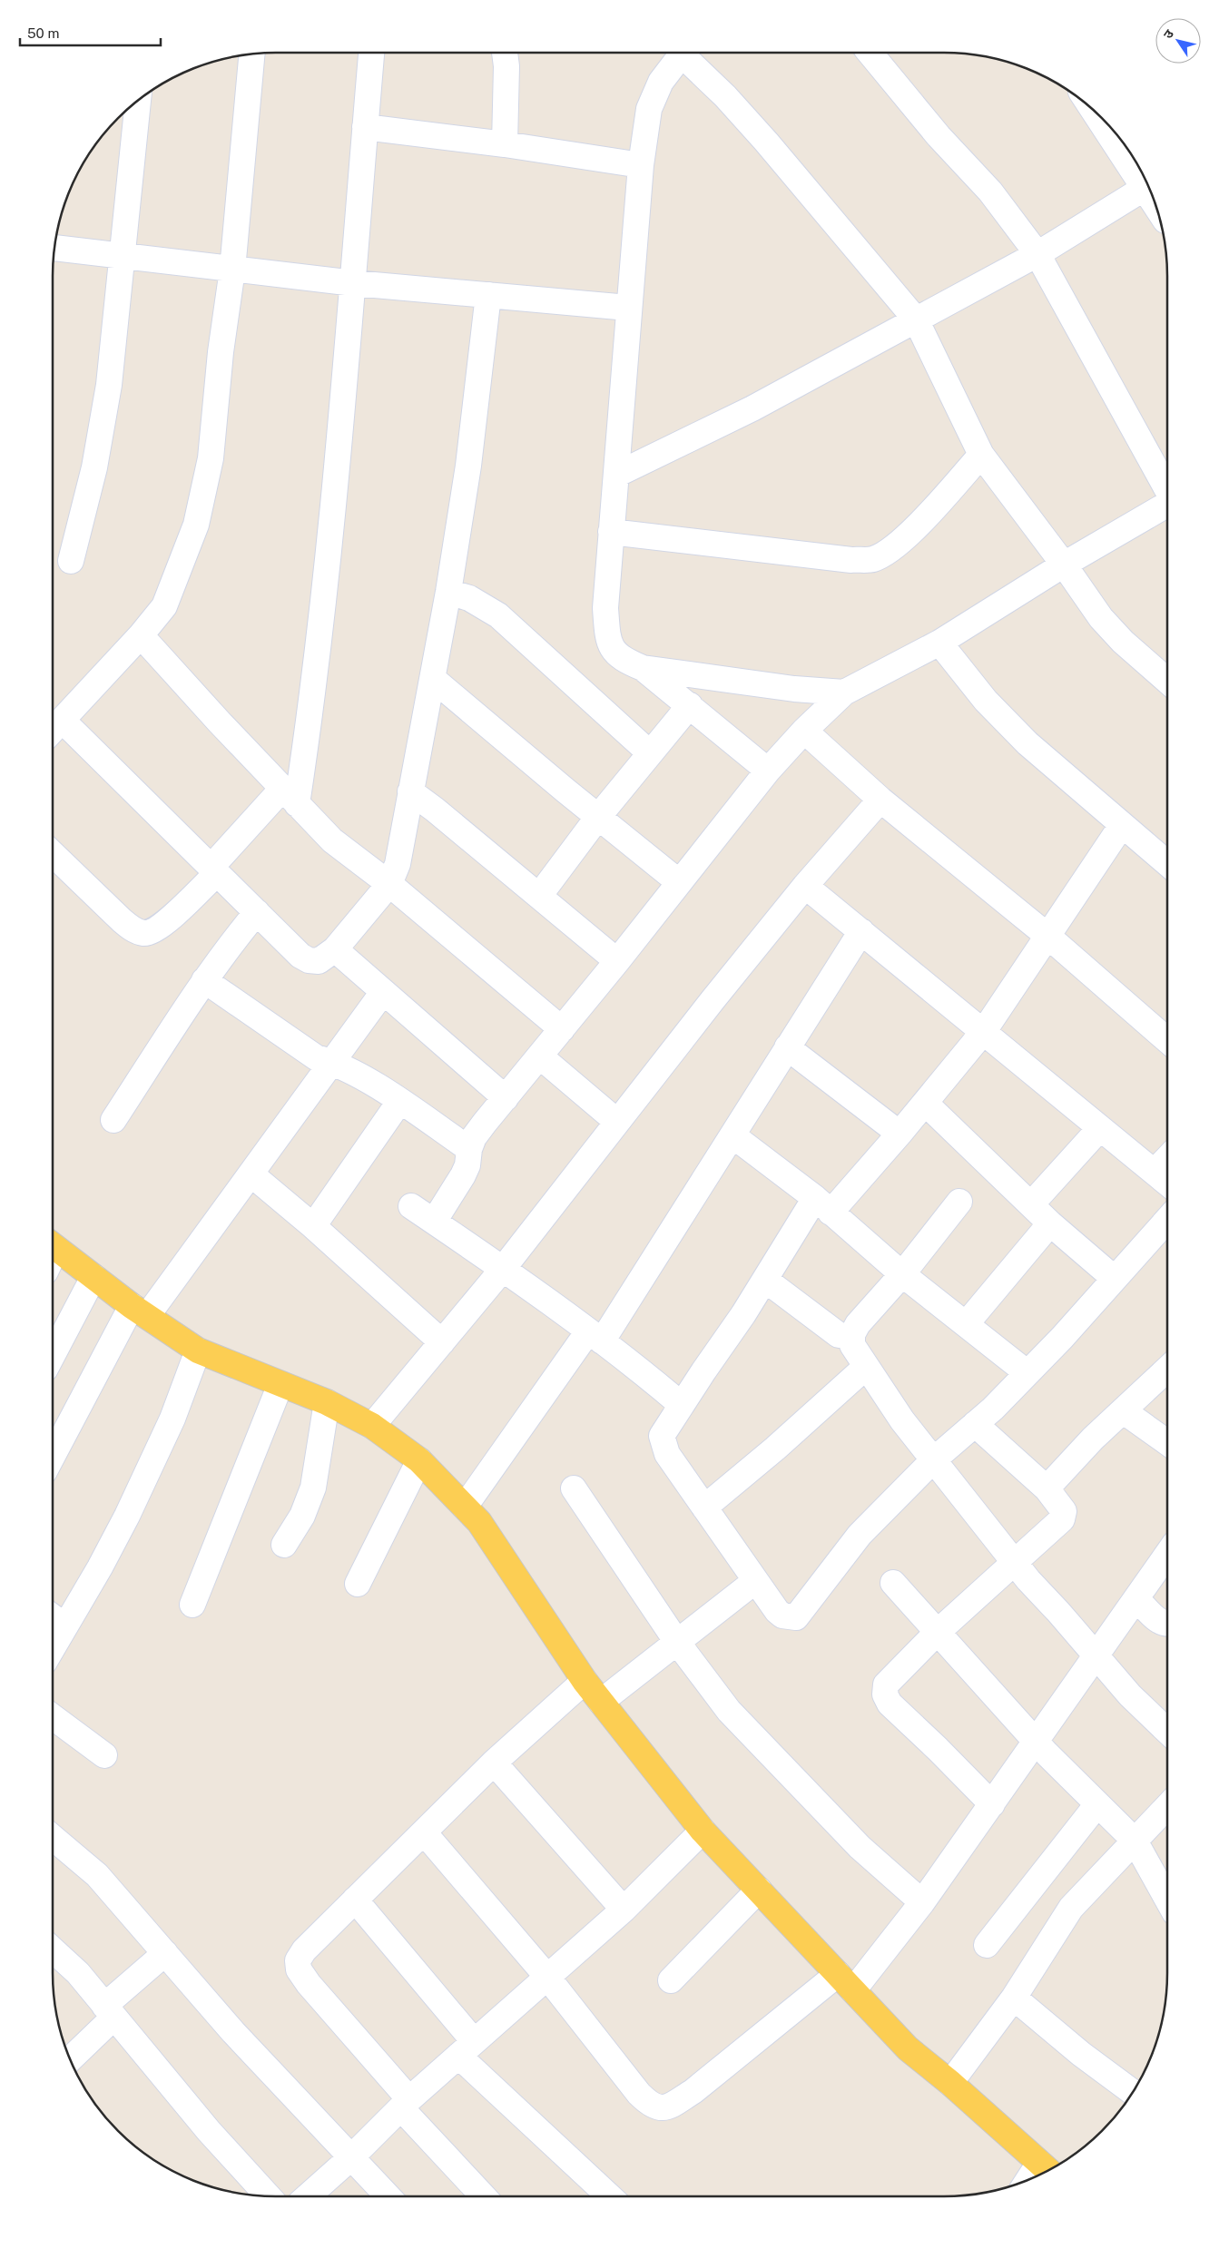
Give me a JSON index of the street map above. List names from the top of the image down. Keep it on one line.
{"scale_bar":"50 m","north":"top left"}
